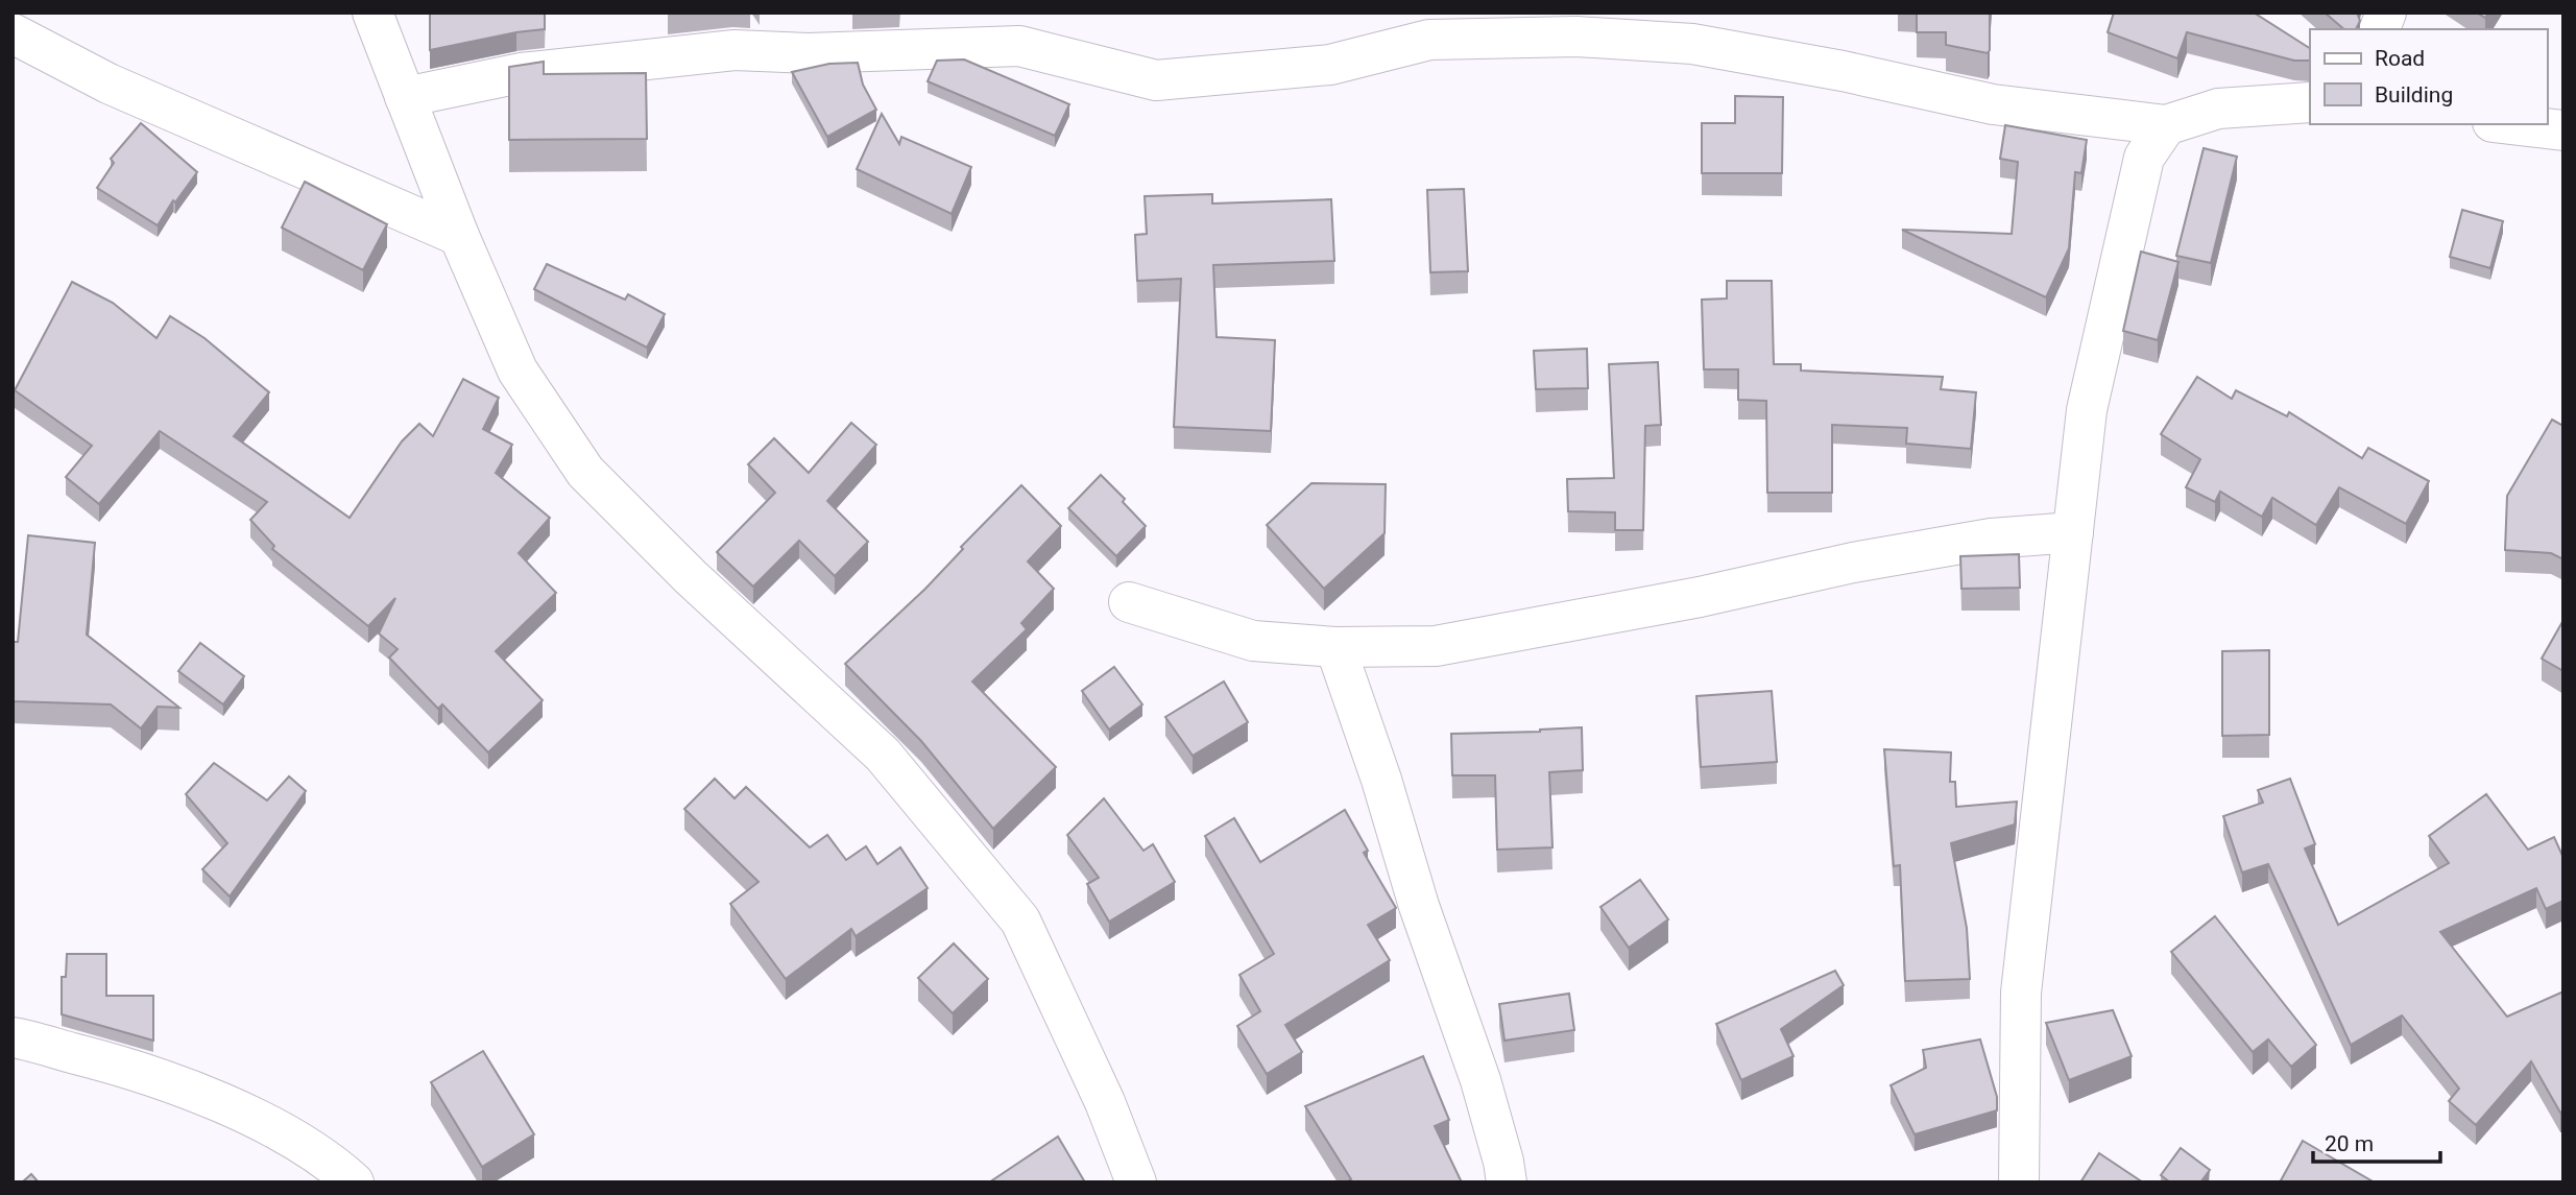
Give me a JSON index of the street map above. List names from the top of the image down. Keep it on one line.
{"legend":["Road","Building"],"scale_bar":"20 m"}
